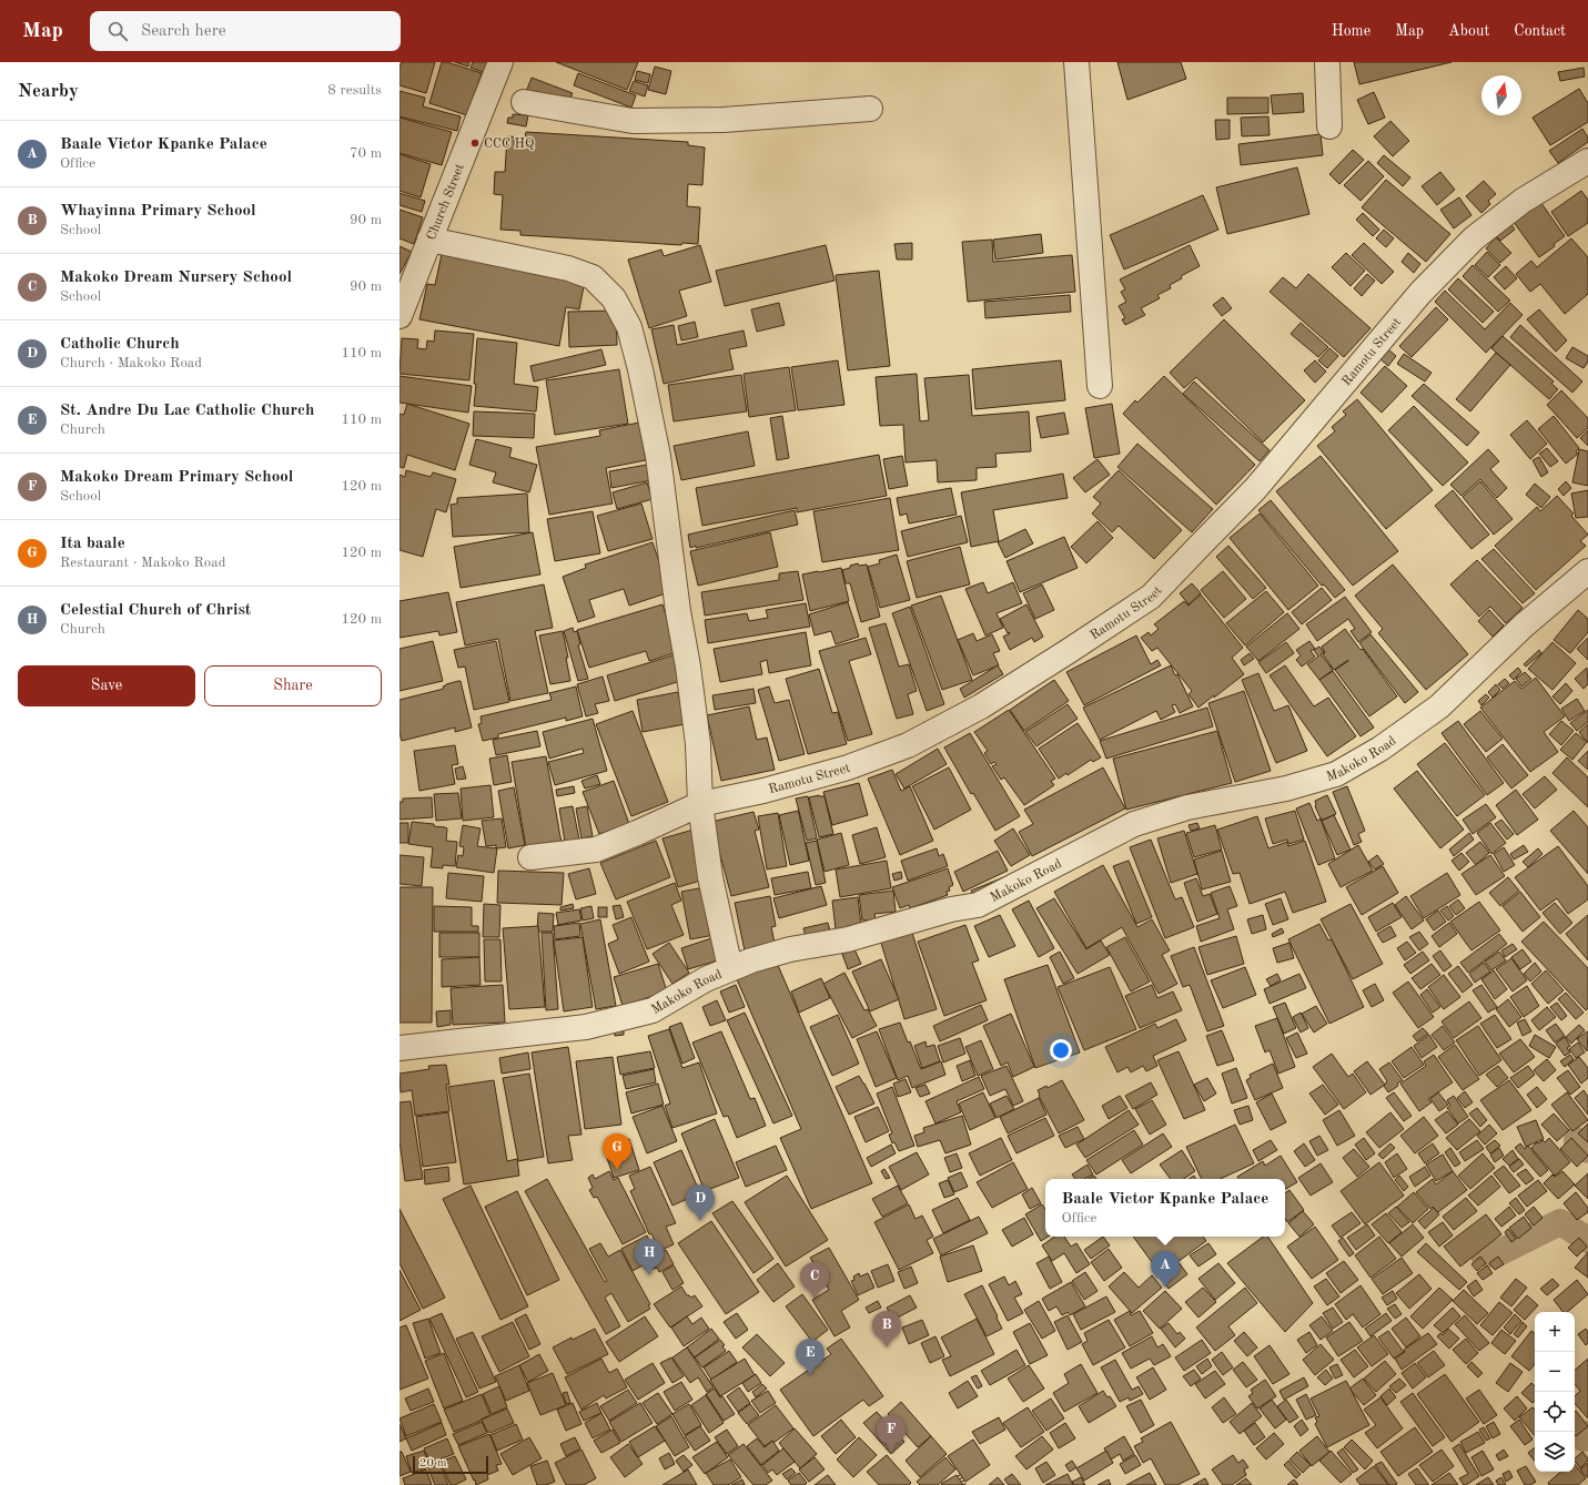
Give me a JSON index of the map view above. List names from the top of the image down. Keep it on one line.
{"streets":{"street":["Church Street","Ramotu Street","Makoko Road"]},"places":["CCC HQ"],"scale_bar":"20 m","north":"top","page":{"header":"Map","search":"Search here","nav":["Home","Map","About","Contact"],"heading":["Nearby","8 results"],"list":[{"mark":"A","name":"Baale Victor Kpanke Palace","note":"Office","value":"70 m"},{"mark":"B","name":"Whayinna Primary School","note":"School","value":"90 m"},{"mark":"C","name":"Makoko Dream Nursery School","note":"School","value":"90 m"},{"mark":"D","name":"Catholic Church","note":"Church · Makoko Road","value":"110 m"},{"mark":"E","name":"St. Andre Du Lac Catholic Church","note":"Church","value":"110 m"},{"mark":"F","name":"Makoko Dream Primary School","note":"School","value":"120 m"},{"mark":"G","name":"Ita baale","note":"Restaurant · Makoko Road","value":"120 m"},{"mark":"H","name":"Celestial Church of Christ","note":"Church","value":"120 m"}],"buttons":["Save","Share"],"pins":["G","D","H","A","C","B","E","F"],"popup":["Baale Victor Kpanke Palace","Office"],"map_buttons":["+","−"],"scale":"20 m"}}
